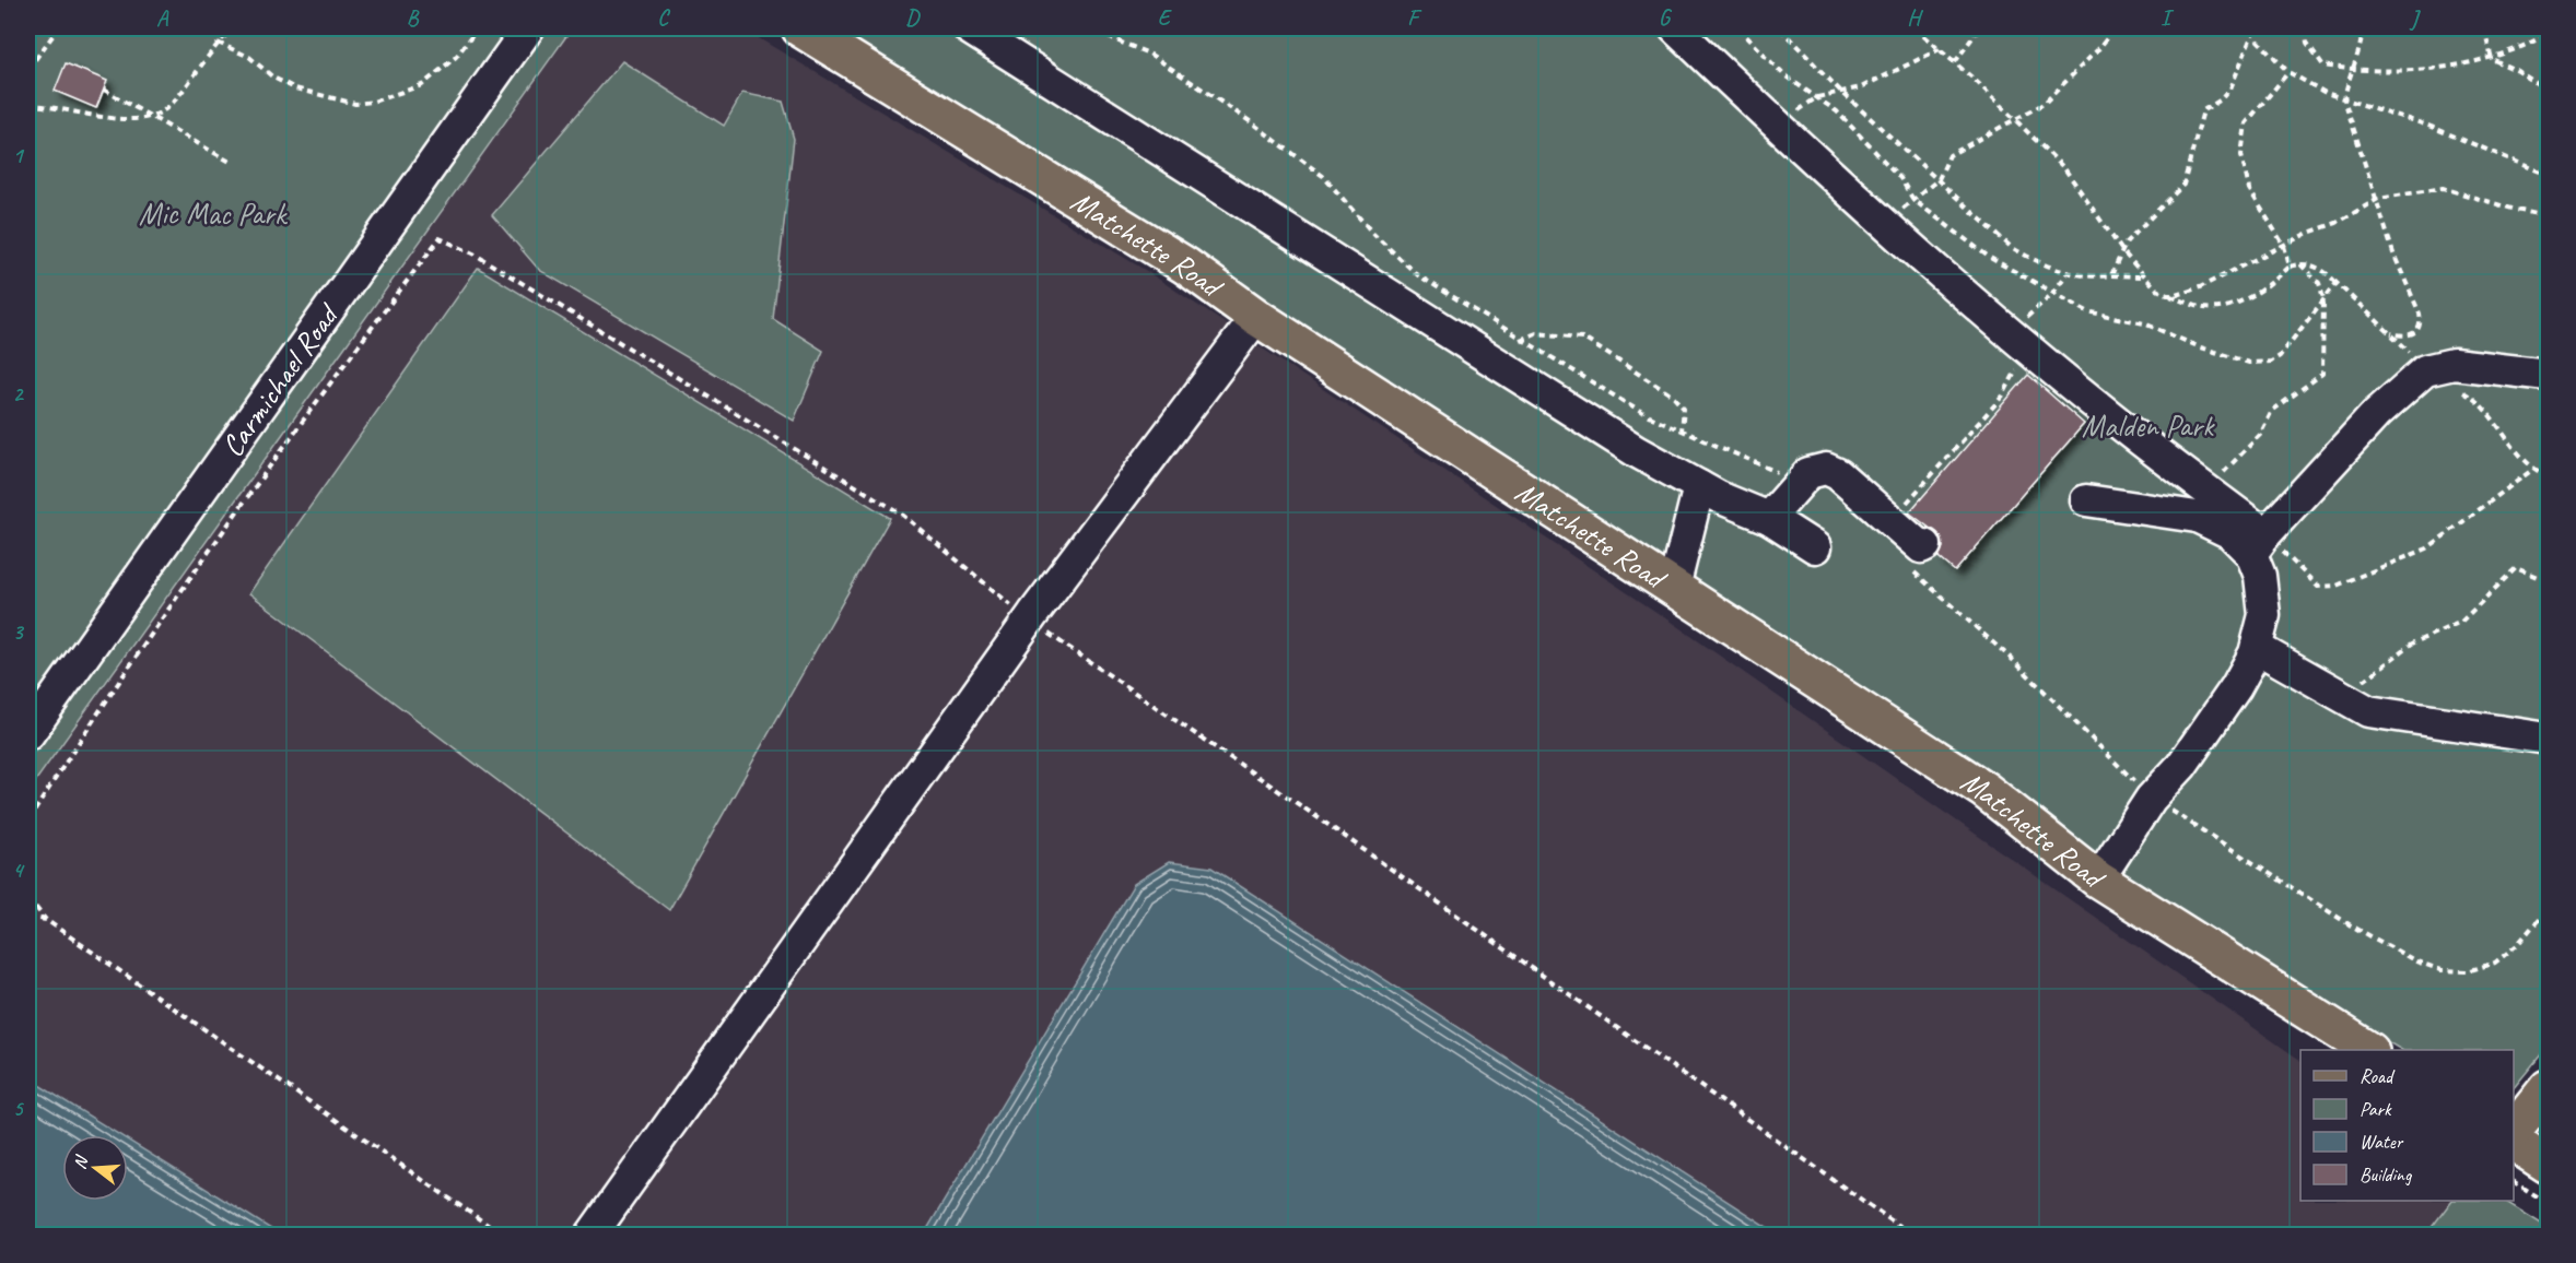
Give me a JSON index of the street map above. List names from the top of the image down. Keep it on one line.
{"streets":{"main road":["Matchette Road"],"lane":["Carmichael Road"]},"parks":["Mic Mac Park","Malden Park"],"legend":["Road","Park","Water","Building"],"north":"left","grid":{"columns":["A","B","C","D","E","F","G","H","I","J"],"rows":["1","2","3","4","5"]}}
